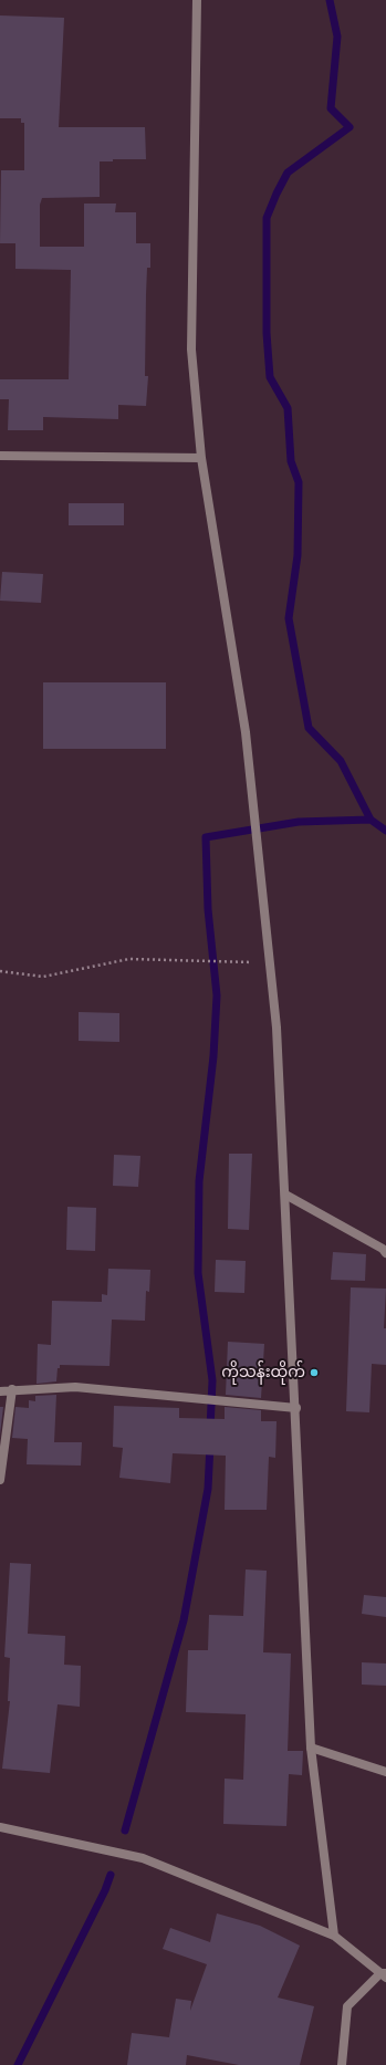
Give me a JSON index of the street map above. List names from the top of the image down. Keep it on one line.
{"places":["ကိုသန်းထိုက်"]}
